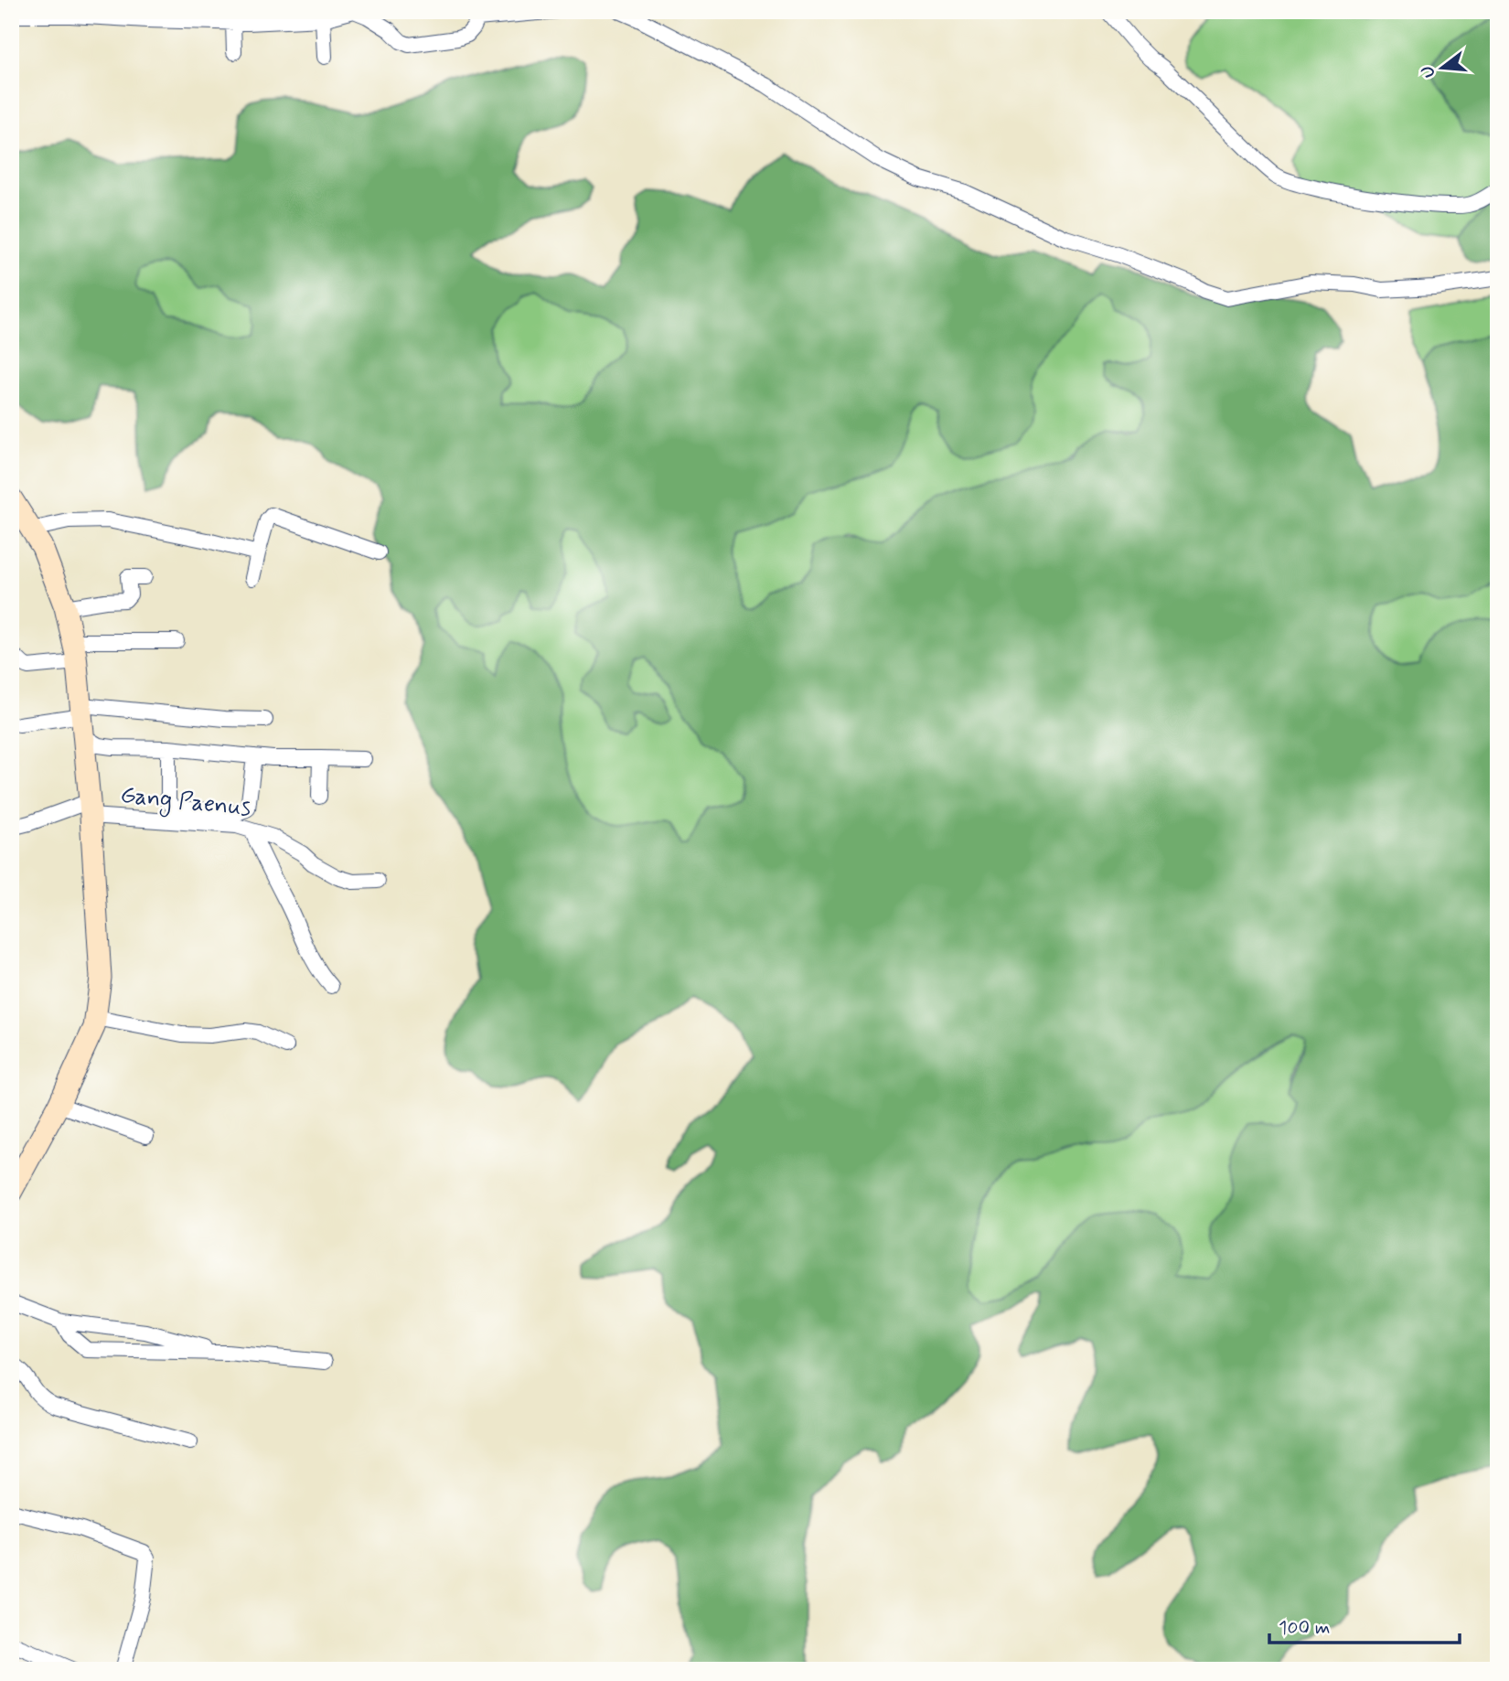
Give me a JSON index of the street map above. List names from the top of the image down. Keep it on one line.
{"streets":{"street":["Gang Paenus"]},"scale_bar":"100 m","north":"left"}
